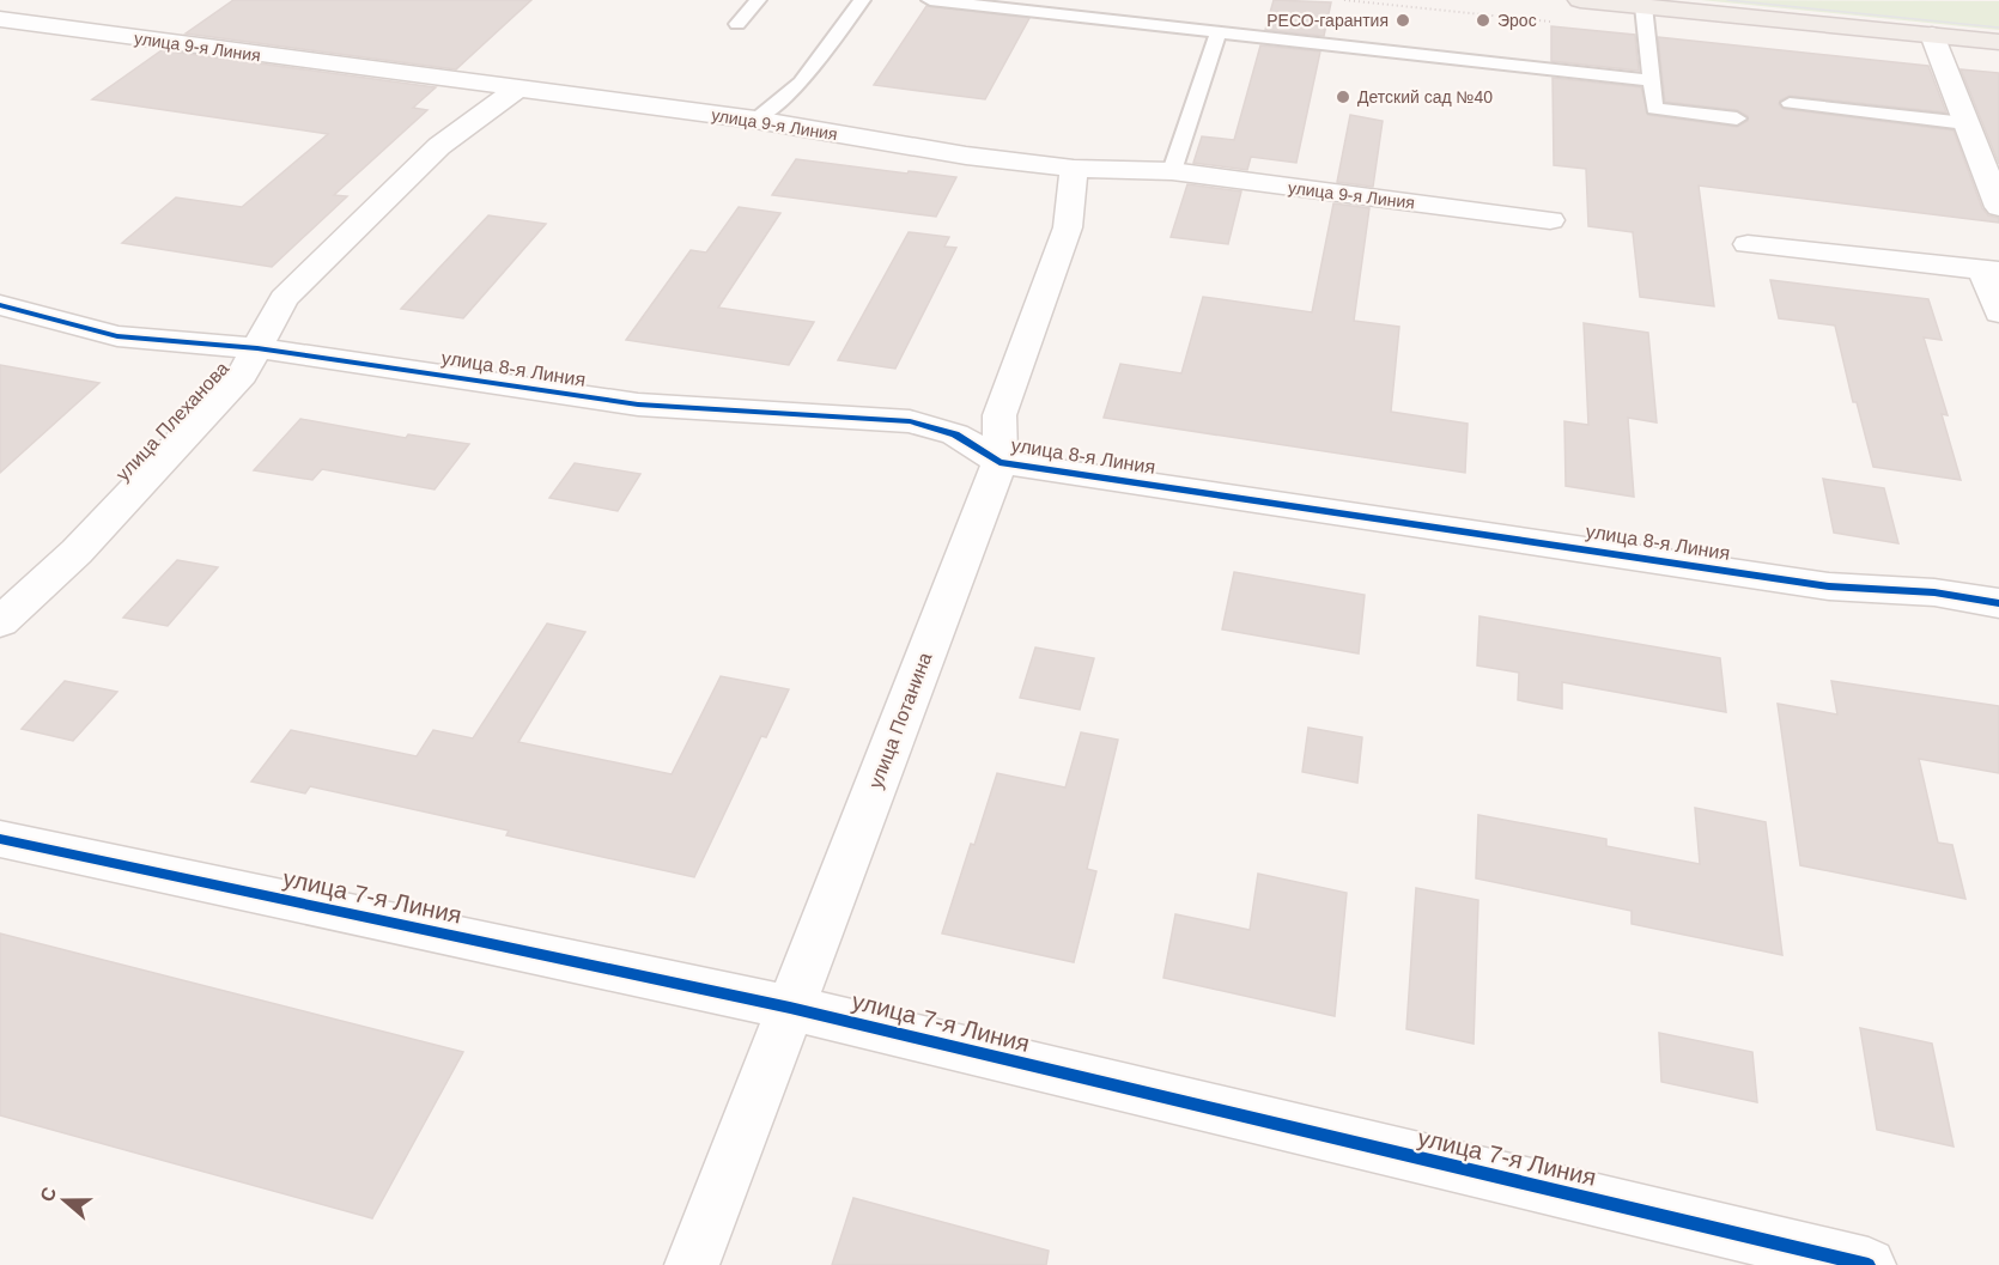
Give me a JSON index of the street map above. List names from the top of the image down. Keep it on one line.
{"streets":{"street":["улица 9-я Линия","улица 8-я Линия","улица Плеханова","улица Потанина","улица 7-я Линия"]},"crossings":[["улица 9-я Линия","улица Плеханова"],["улица 9-я Линия","улица Потанина"],["улица 8-я Линия","улица Плеханова"],["улица 8-я Линия","улица Потанина"],["улица Потанина","улица 7-я Линия"]],"places":["РЕСО-гарантия","Эрос","Детский сад №40"],"north":"left"}
